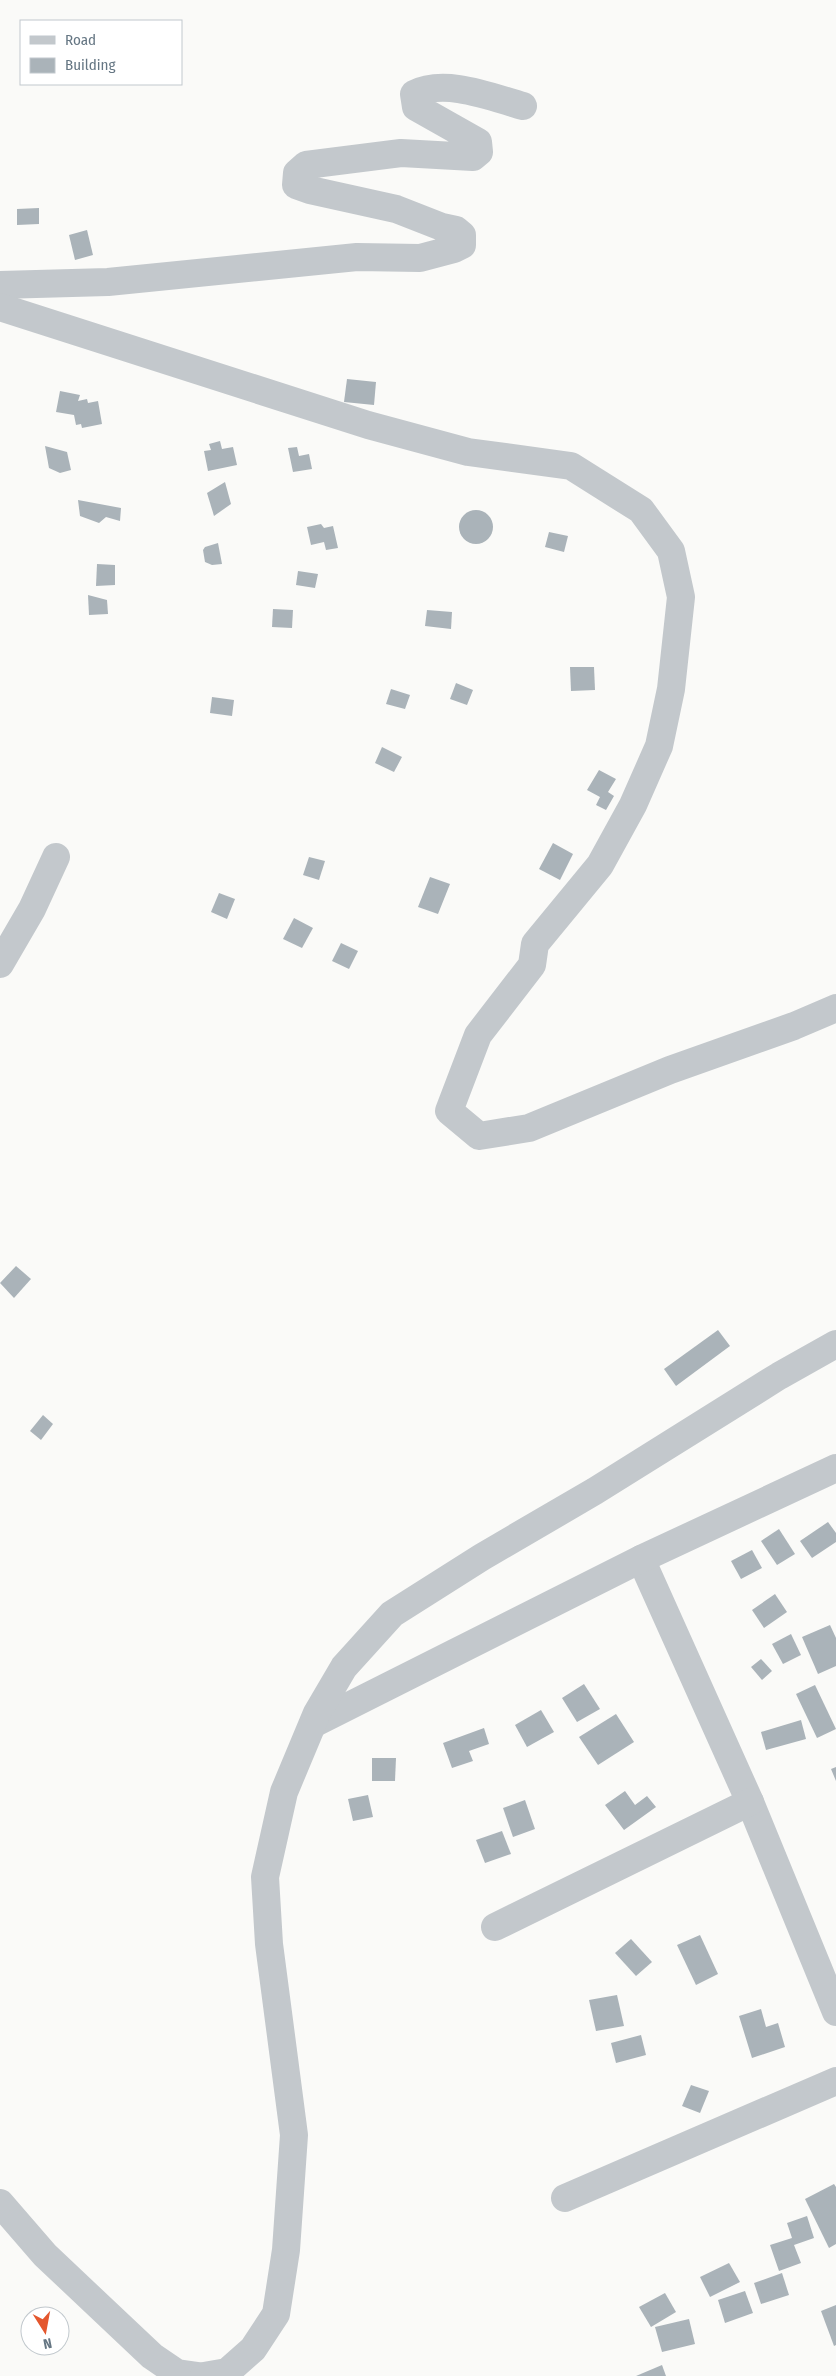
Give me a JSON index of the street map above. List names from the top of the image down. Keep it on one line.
{"legend":["Road","Building"],"north":"bottom"}
